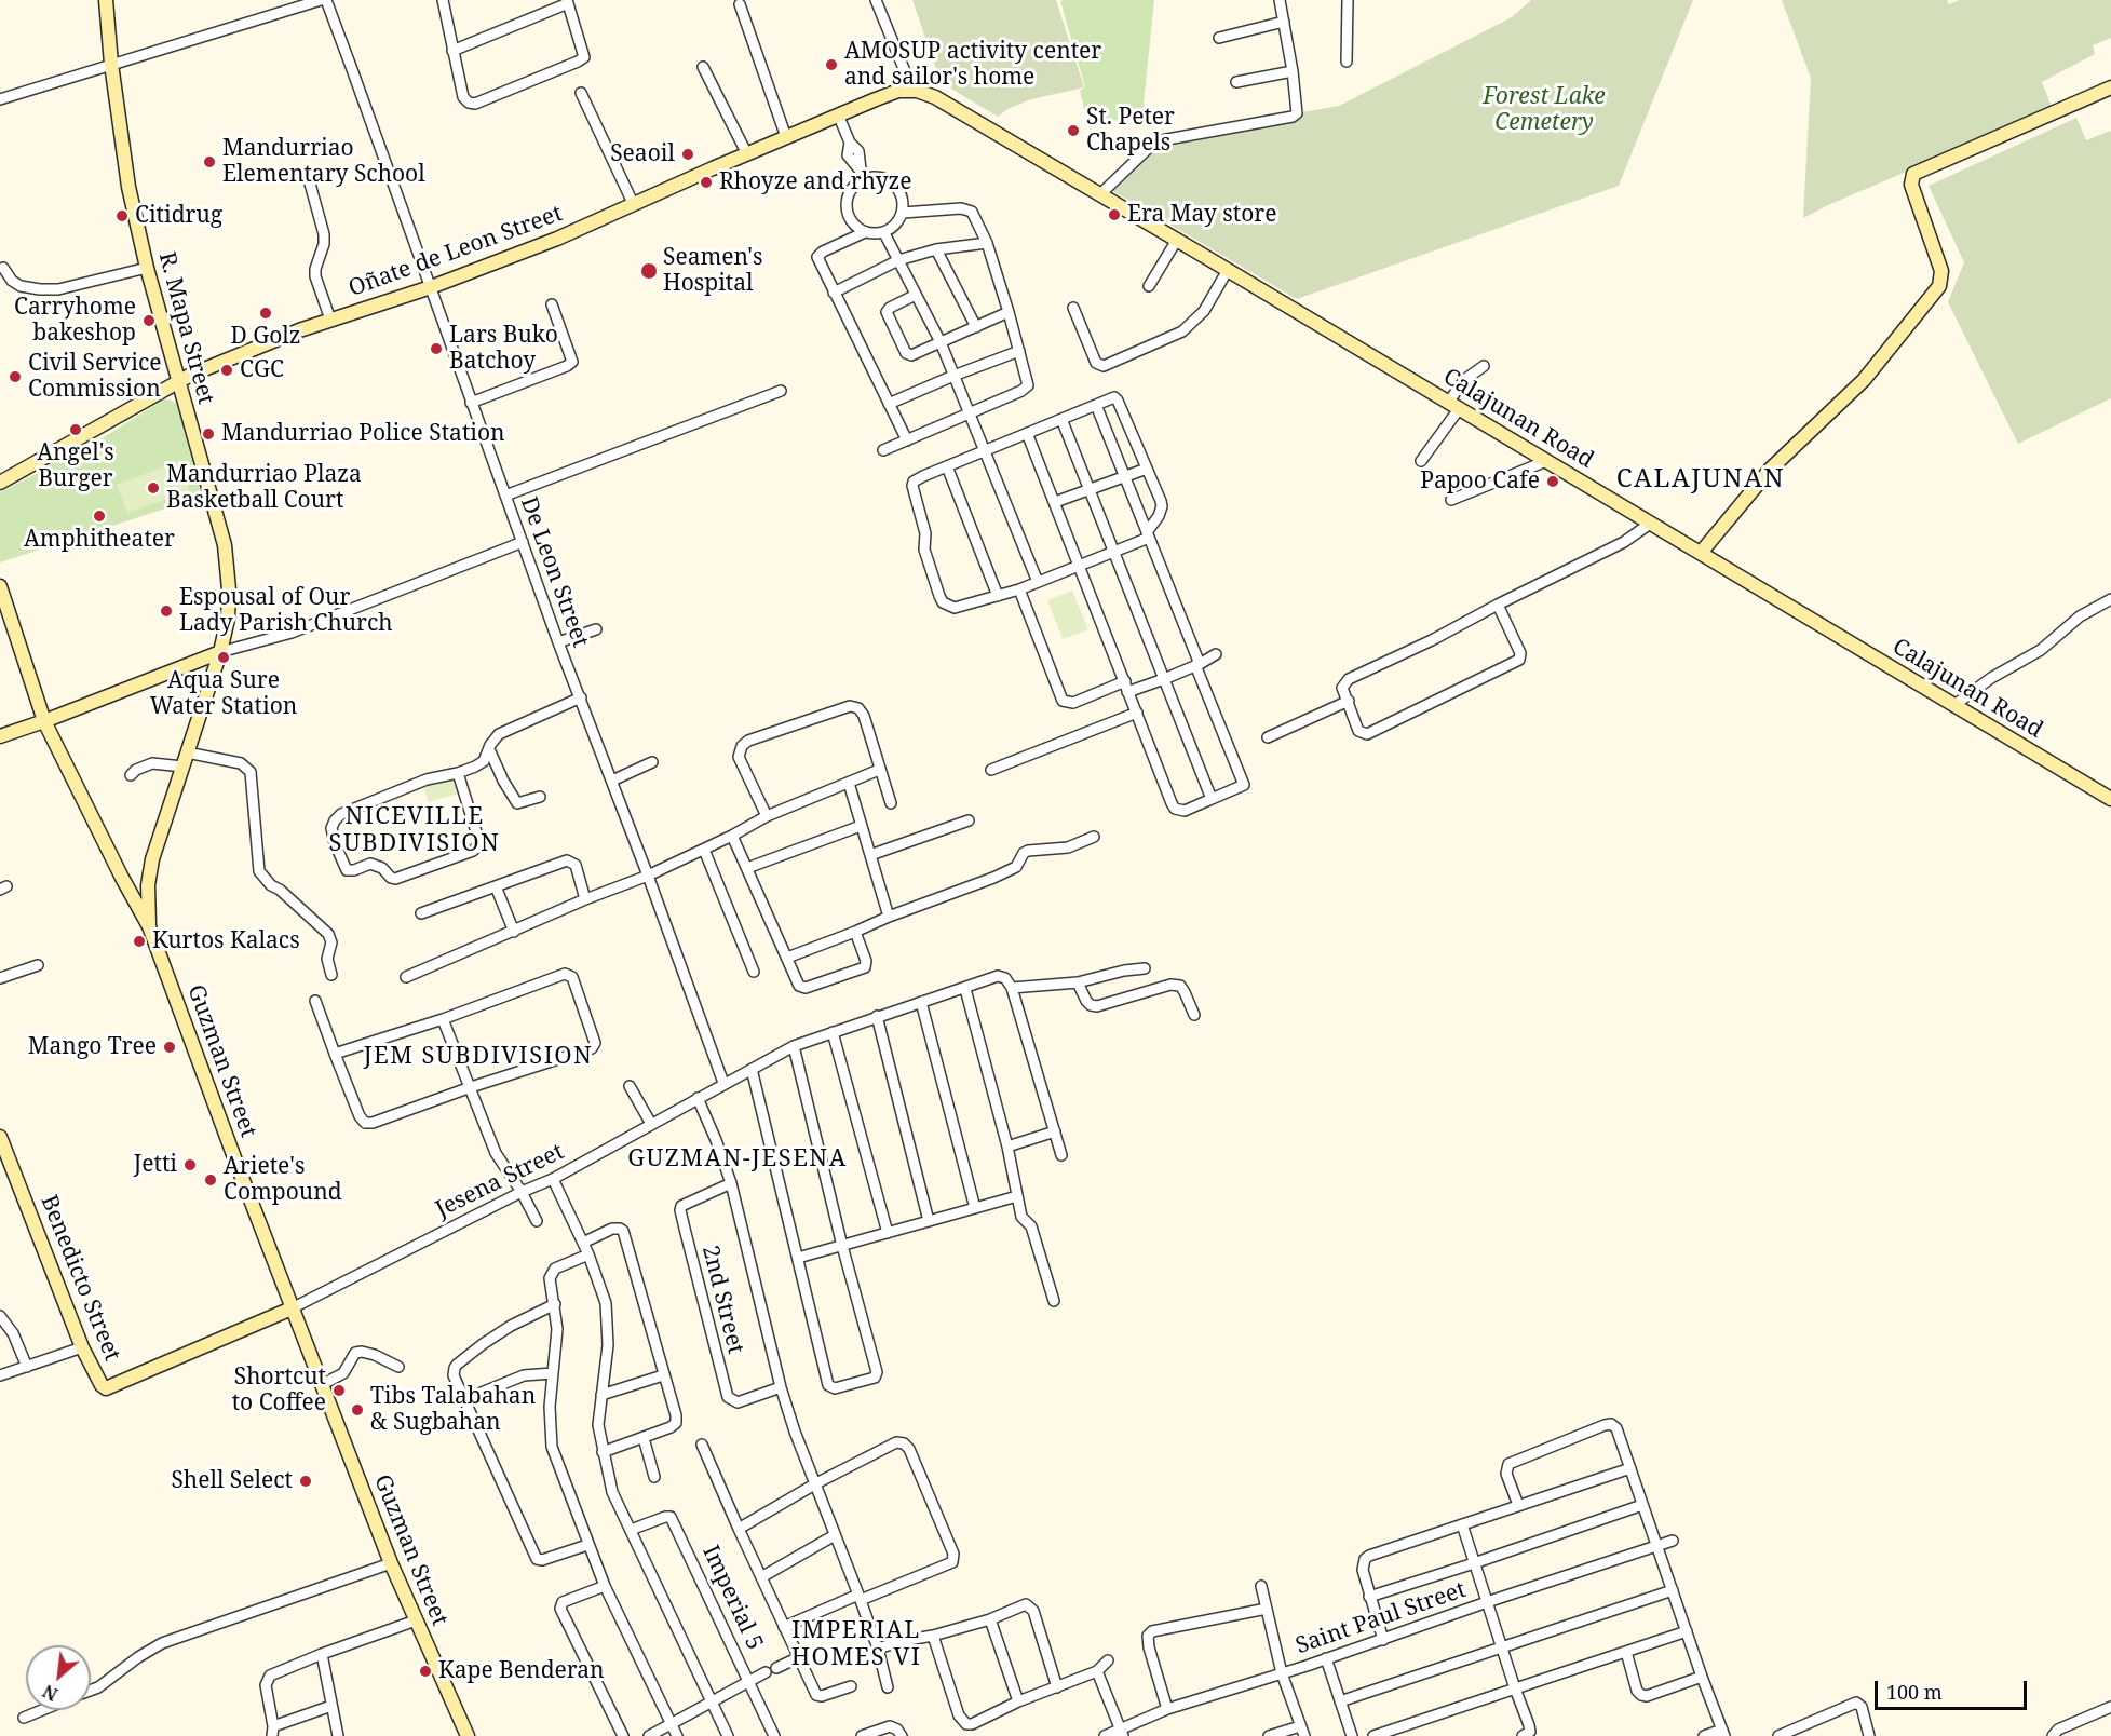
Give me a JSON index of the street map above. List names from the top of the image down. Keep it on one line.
{"streets":{"main road":["Oñate de Leon Street","R. Mapa Street","Calajunan Road","Guzman Street","Benedicto Street"],"street":["De Leon Street","Jesena Street","2nd Street","Imperial 5","Saint Paul Street"]},"crossings":[["Oñate de Leon Street","R. Mapa Street"],["Oñate de Leon Street","Calajunan Road"],["Oñate de Leon Street","De Leon Street"],["R. Mapa Street","Guzman Street"],["De Leon Street","Jesena Street"],["Guzman Street","Jesena Street"],["Guzman Street","Benedicto Street"],["Jesena Street","Benedicto Street"]],"districts":["CALAJUNAN","NICEVILLE SUBDIVISION","JEM SUBDIVISION","GUZMAN-JESENA","IMPERIAL HOMES VI"],"parks":["Forest Lake Cemetery"],"places":["AMOSUP activity center and sailor's home","St. Peter Chapels","Seaoil","Mandurriao Elementary School","Rhoyze and rhyze","Era May store","Citidrug","Seamen's Hospital","D Golz","Carryhome bakeshop","Lars Buko Batchoy","CGC","Civil Service Commission","Angel's Burger","Mandurriao Police Station","Papoo Cafe","Mandurriao Plaza Basketball Court","Amphitheater","Espousal of Our Lady Parish Church","Aqua Sure Water Station","Kurtos Kalacs","Mango Tree","Jetti","Ariete's Compound","Shortcut to Coffee","Tibs Talabahan & Sugbahan","Shell Select","Kape Benderan"],"scale_bar":"100 m","north":"bottom left"}
